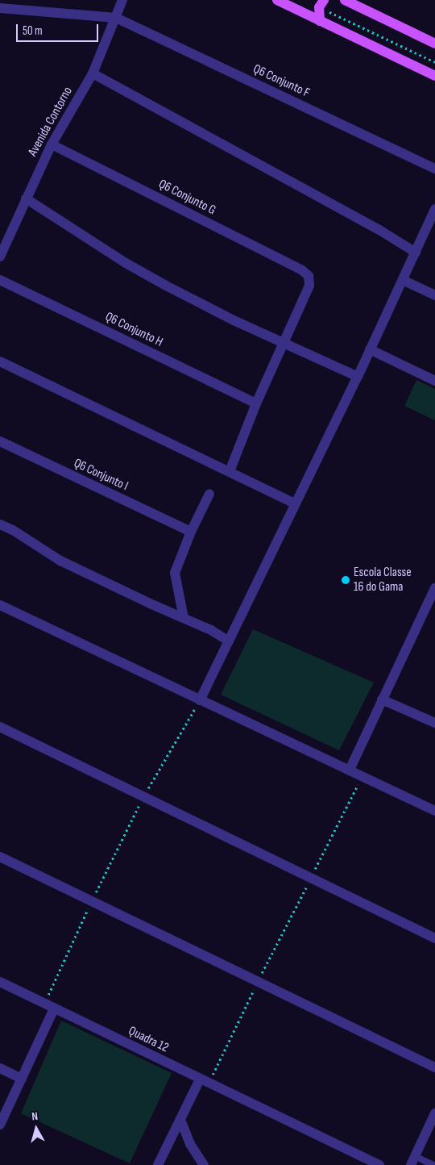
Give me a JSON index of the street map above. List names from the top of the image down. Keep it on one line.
{"streets":{"street":["Q6 Conjunto F","Avenida Contorno","Q6 Conjunto G","Q6 Conjunto H","Q6 Conjunto I","Quadra 12"]},"crossings":[["Q6 Conjunto F","Avenida Contorno"],["Avenida Contorno","Q6 Conjunto G"]],"places":["Escola Classe 16 do Gama"],"scale_bar":"50 m","north":"top"}
